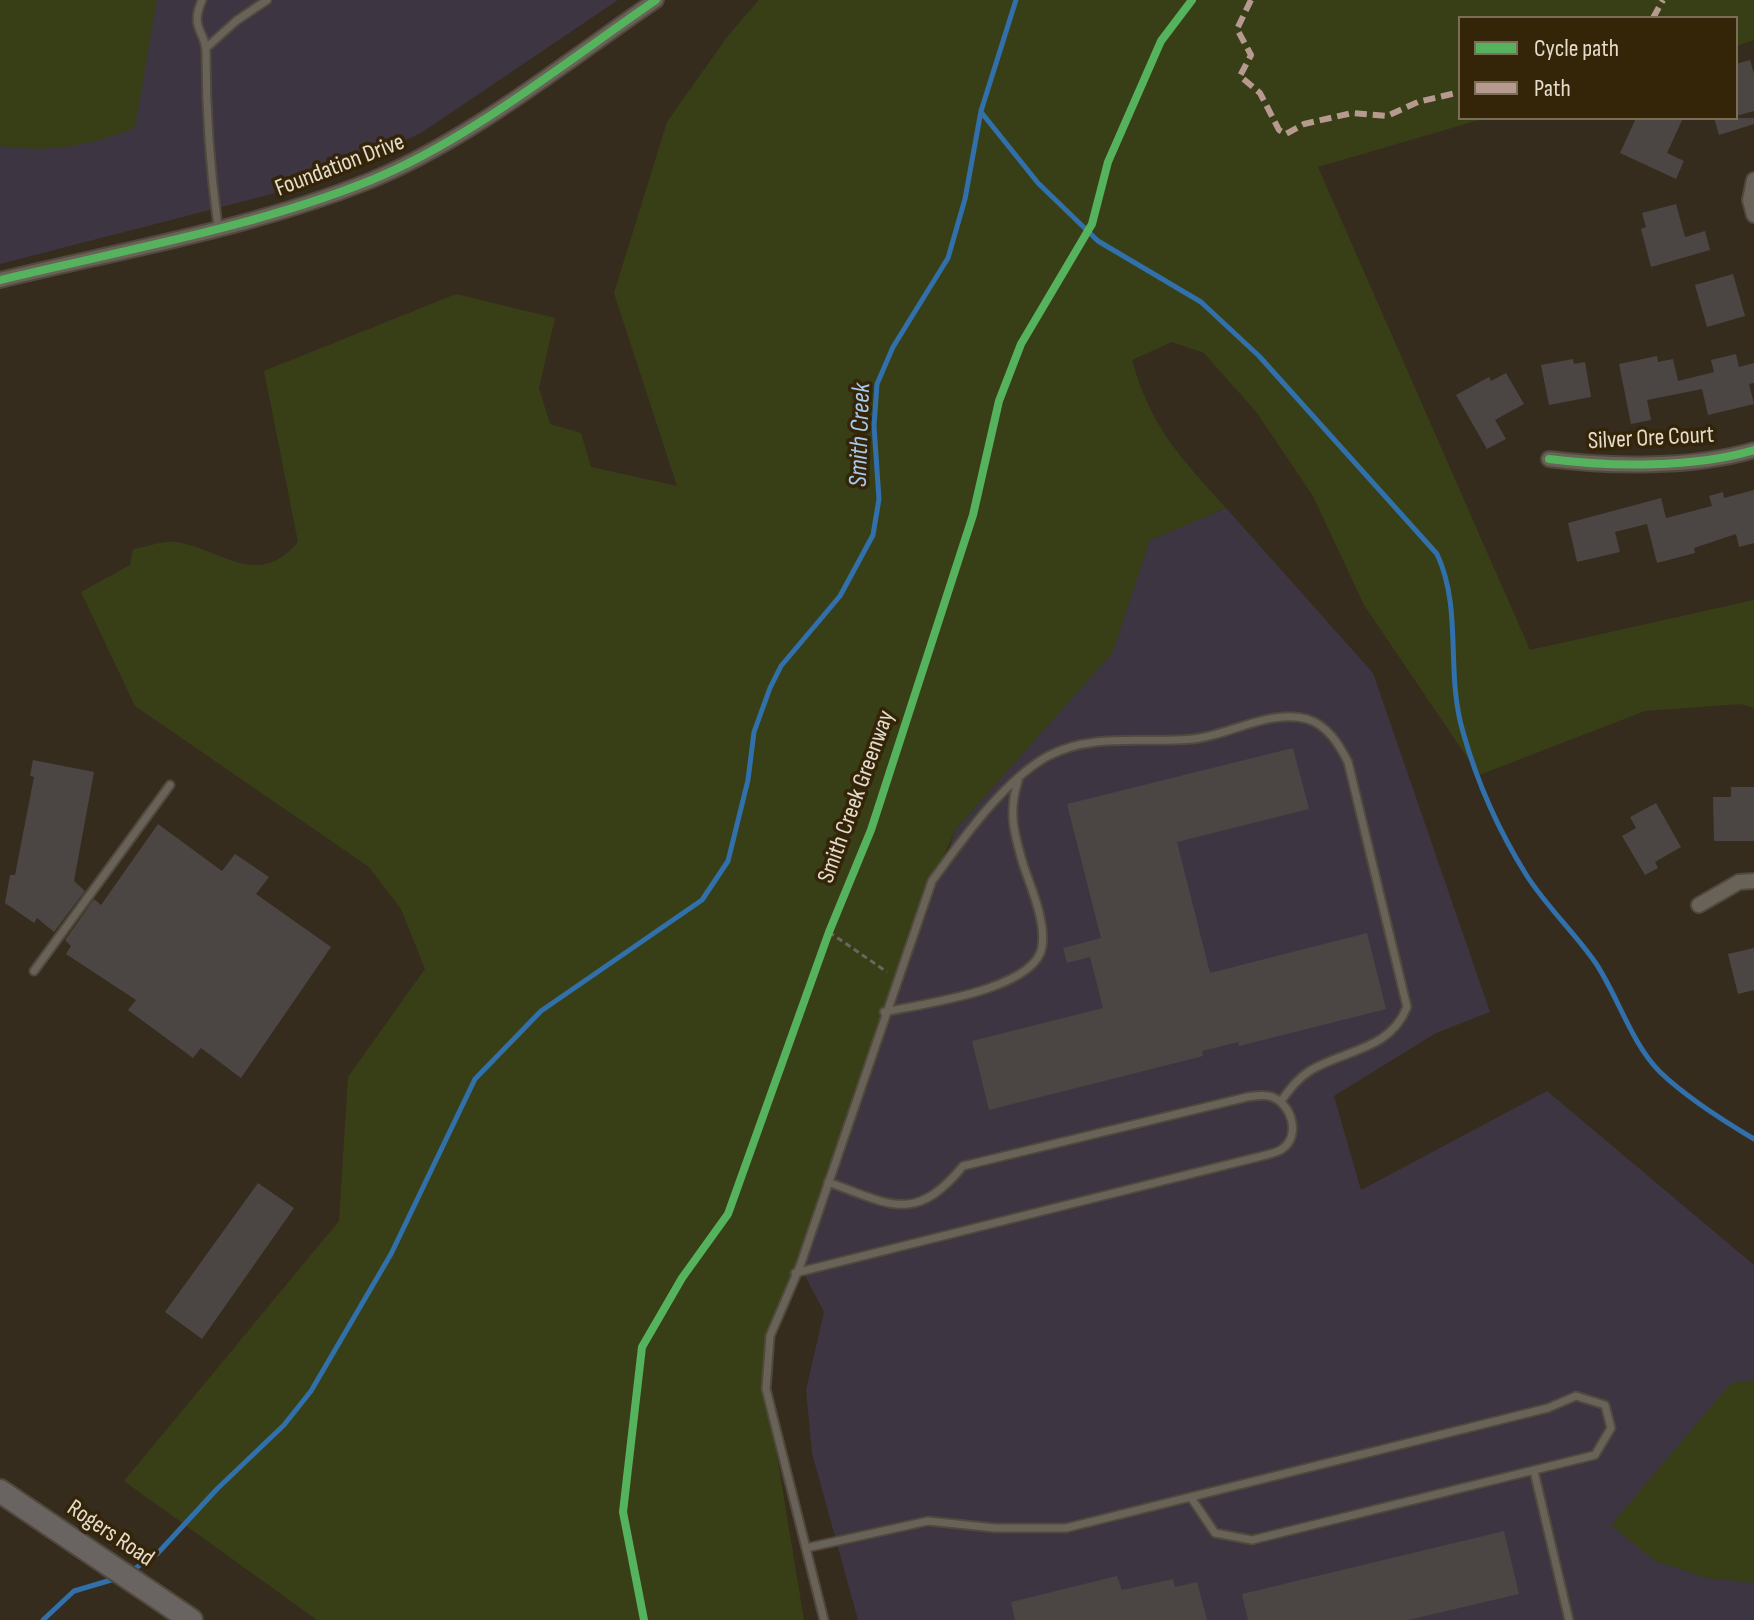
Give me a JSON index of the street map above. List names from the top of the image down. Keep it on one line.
{"streets":{"main road":["Rogers Road"],"street":["Foundation Drive","Silver Ore Court"],"cycle path":["Smith Creek Greenway"]},"water":["Smith Creek"],"legend":["Cycle path","Path"]}
